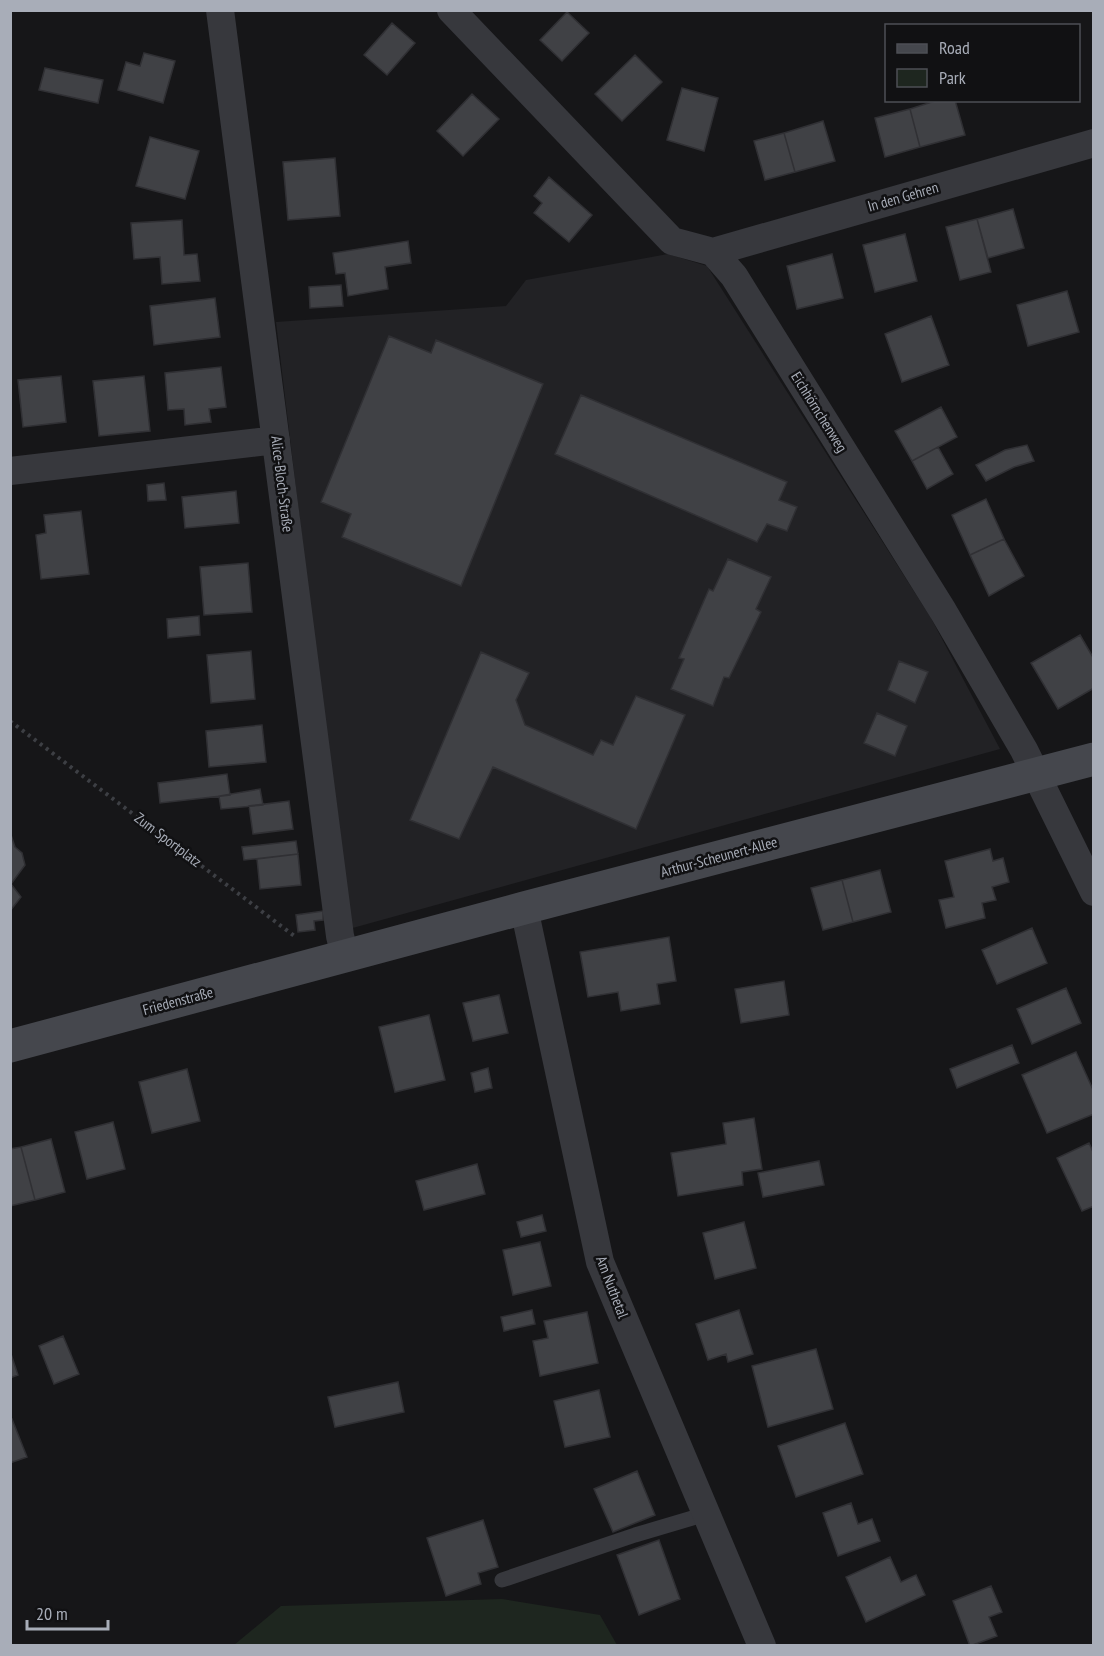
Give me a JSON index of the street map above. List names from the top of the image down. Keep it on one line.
{"streets":{"main road":["Arthur-Scheunert-Allee","Friedenstraße"],"street":["In den Gehren","Eichhörnchenweg","Alice-Bloch-Straße","Am Nuthetal"],"path":["Zum Sportplatz"]},"crossings":[["In den Gehren","Eichhörnchenweg"],["Eichhörnchenweg","Arthur-Scheunert-Allee"],["Alice-Bloch-Straße","Zum Sportplatz"],["Alice-Bloch-Straße","Arthur-Scheunert-Allee"],["Alice-Bloch-Straße","Friedenstraße"],["Zum Sportplatz","Arthur-Scheunert-Allee"],["Zum Sportplatz","Friedenstraße"],["Arthur-Scheunert-Allee","Friedenstraße"],["Arthur-Scheunert-Allee","Am Nuthetal"]],"legend":["Road","Park"],"scale_bar":"20 m"}
